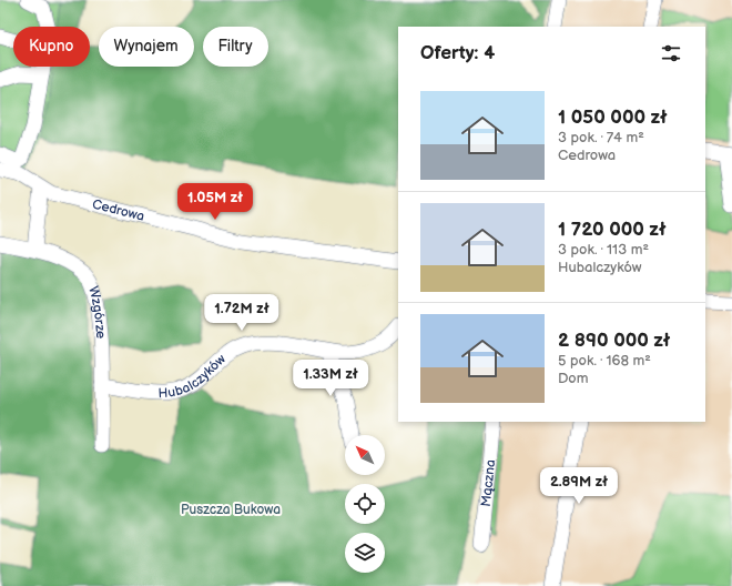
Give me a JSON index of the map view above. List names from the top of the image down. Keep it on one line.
{"streets":{"street":["Cedrowa","Wzgórze","Hubalczyków","Mączna"]},"crossings":[["Wzgórze","Hubalczyków"]],"parks":["Puszcza Bukowa"],"north":"top left","page":{"chip":["Kupno","Wynajem","Filtry"],"heading":"Oferty: 4","list":[{"name":"1 050 000 zł","note":"3 pok. · 74 m² · Cedrowa"},{"name":"1 720 000 zł","note":"3 pok. · 113 m² · Hubalczyków"},{"name":"2 890 000 zł","note":"5 pok. · 168 m² · Dom"}],"price":["1.05M zł","1.72M zł","1.33M zł","2.89M zł"]}}
